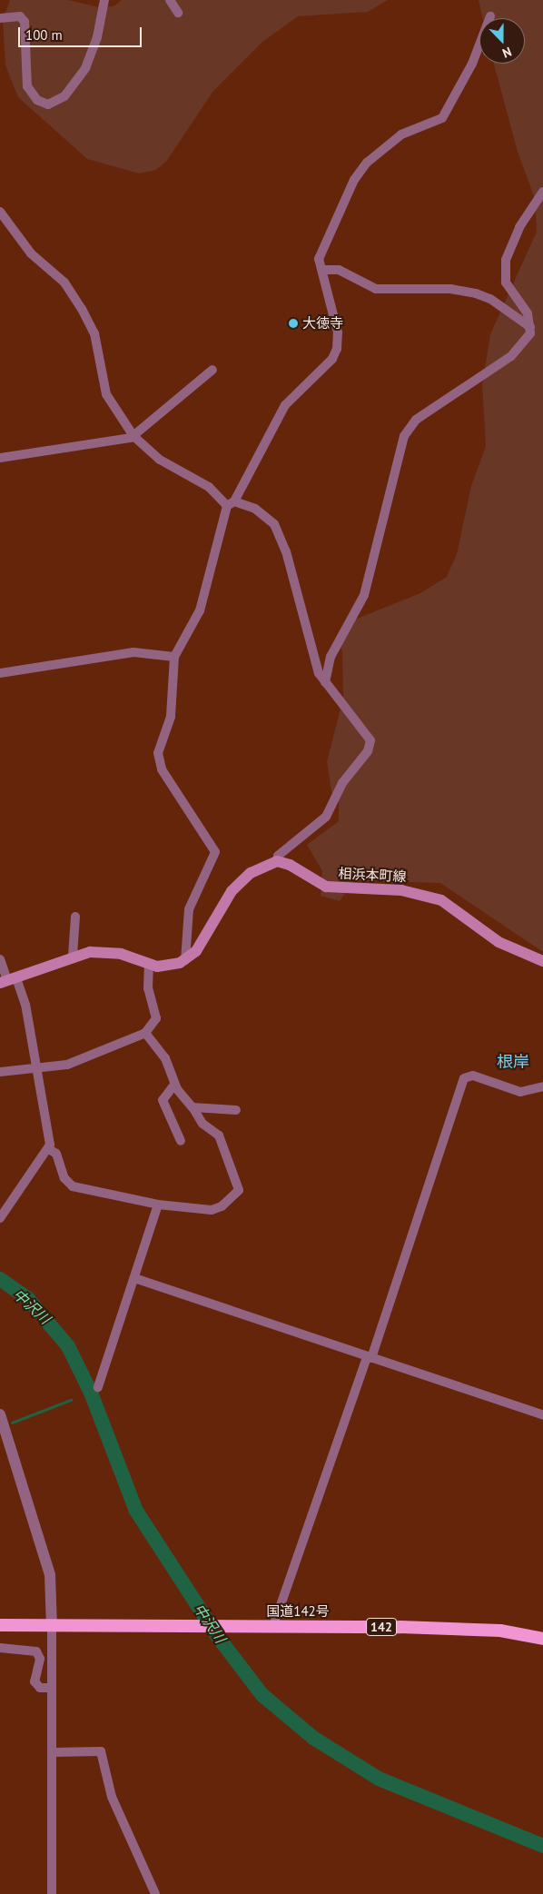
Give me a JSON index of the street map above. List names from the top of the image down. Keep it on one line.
{"streets":{"highway":["国道142号","142"],"main road":["相浜本町線"]},"districts":["根岸"],"water":["中沢川"],"places":["大徳寺"],"scale_bar":"100 m","north":"bottom"}
